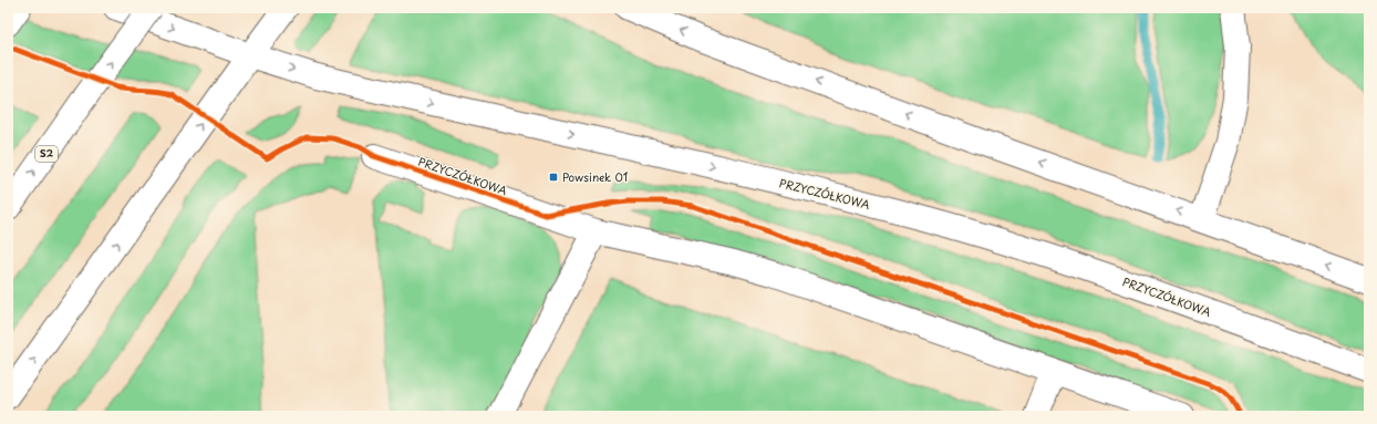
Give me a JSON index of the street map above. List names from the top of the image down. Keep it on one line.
{"streets":{"main road":["S2","PRZYCZÓŁKOWA"]},"places":{"transit":["Powsinek 01"]}}
